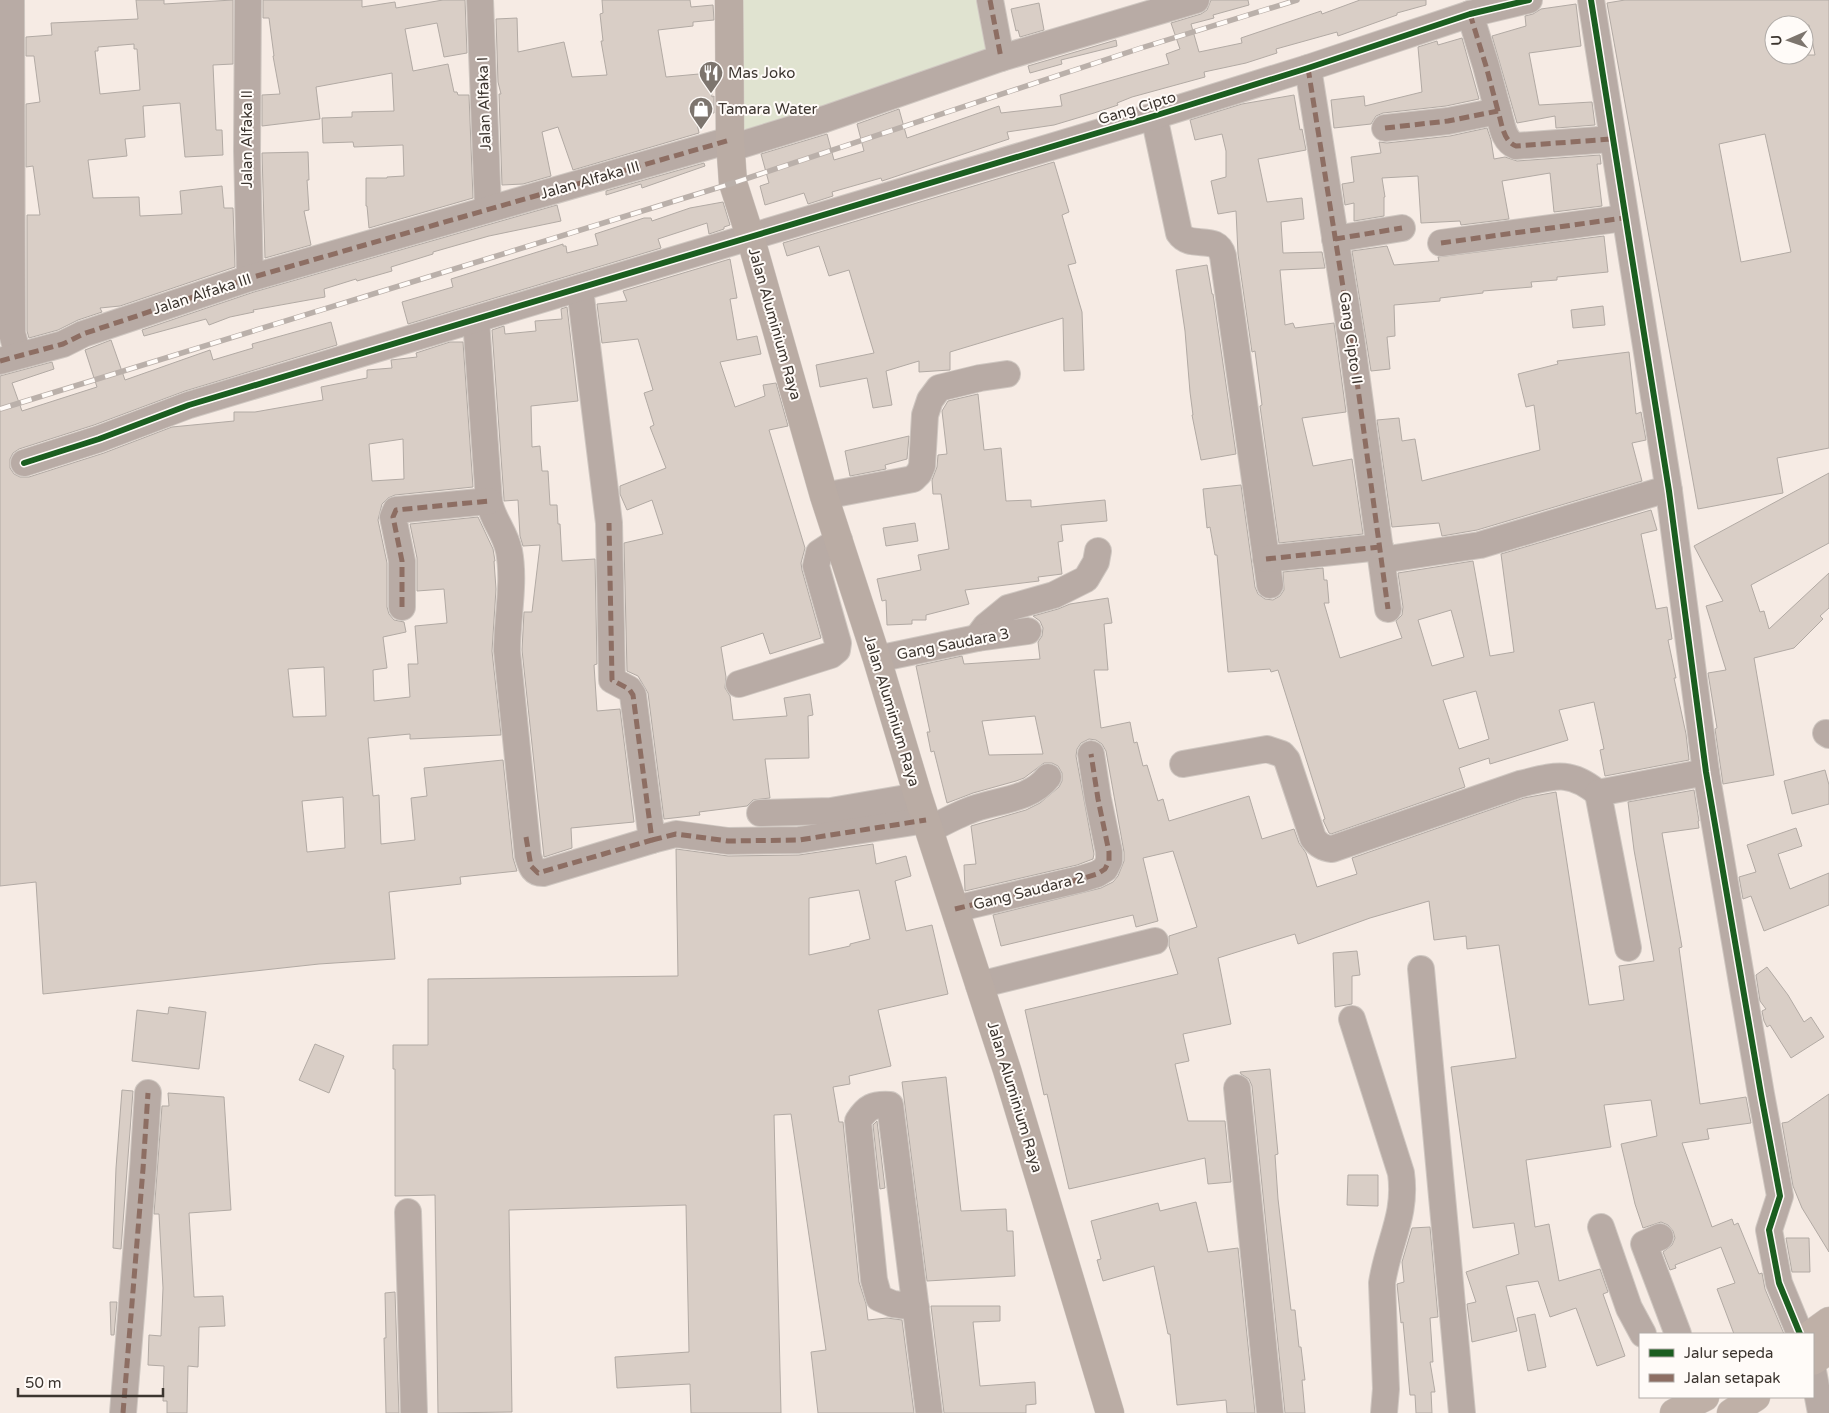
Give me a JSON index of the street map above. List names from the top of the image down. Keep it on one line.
{"streets":{"main road":["Jalan Aluminium Raya"],"street":["Jalan Alfaka I","Gang Cipto","Jalan Alfaka II","Jalan Alfaka III","Gang Cipto II","Gang Saudara 3","Gang Saudara 2"]},"crossings":[["Jalan Alfaka I","Jalan Alfaka III"],["Gang Cipto","Jalan Aluminium Raya"],["Gang Cipto","Gang Cipto II"],["Jalan Alfaka II","Jalan Alfaka III"],["Jalan Alfaka III","Jalan Aluminium Raya"],["Jalan Aluminium Raya","Gang Saudara 3"],["Jalan Aluminium Raya","Gang Saudara 2"]],"places":{"restaurant":["Mas Joko"],"shop":["Tamara Water"]},"legend":["Jalur sepeda","Jalan setapak"],"scale_bar":"50 m","north":"left"}
